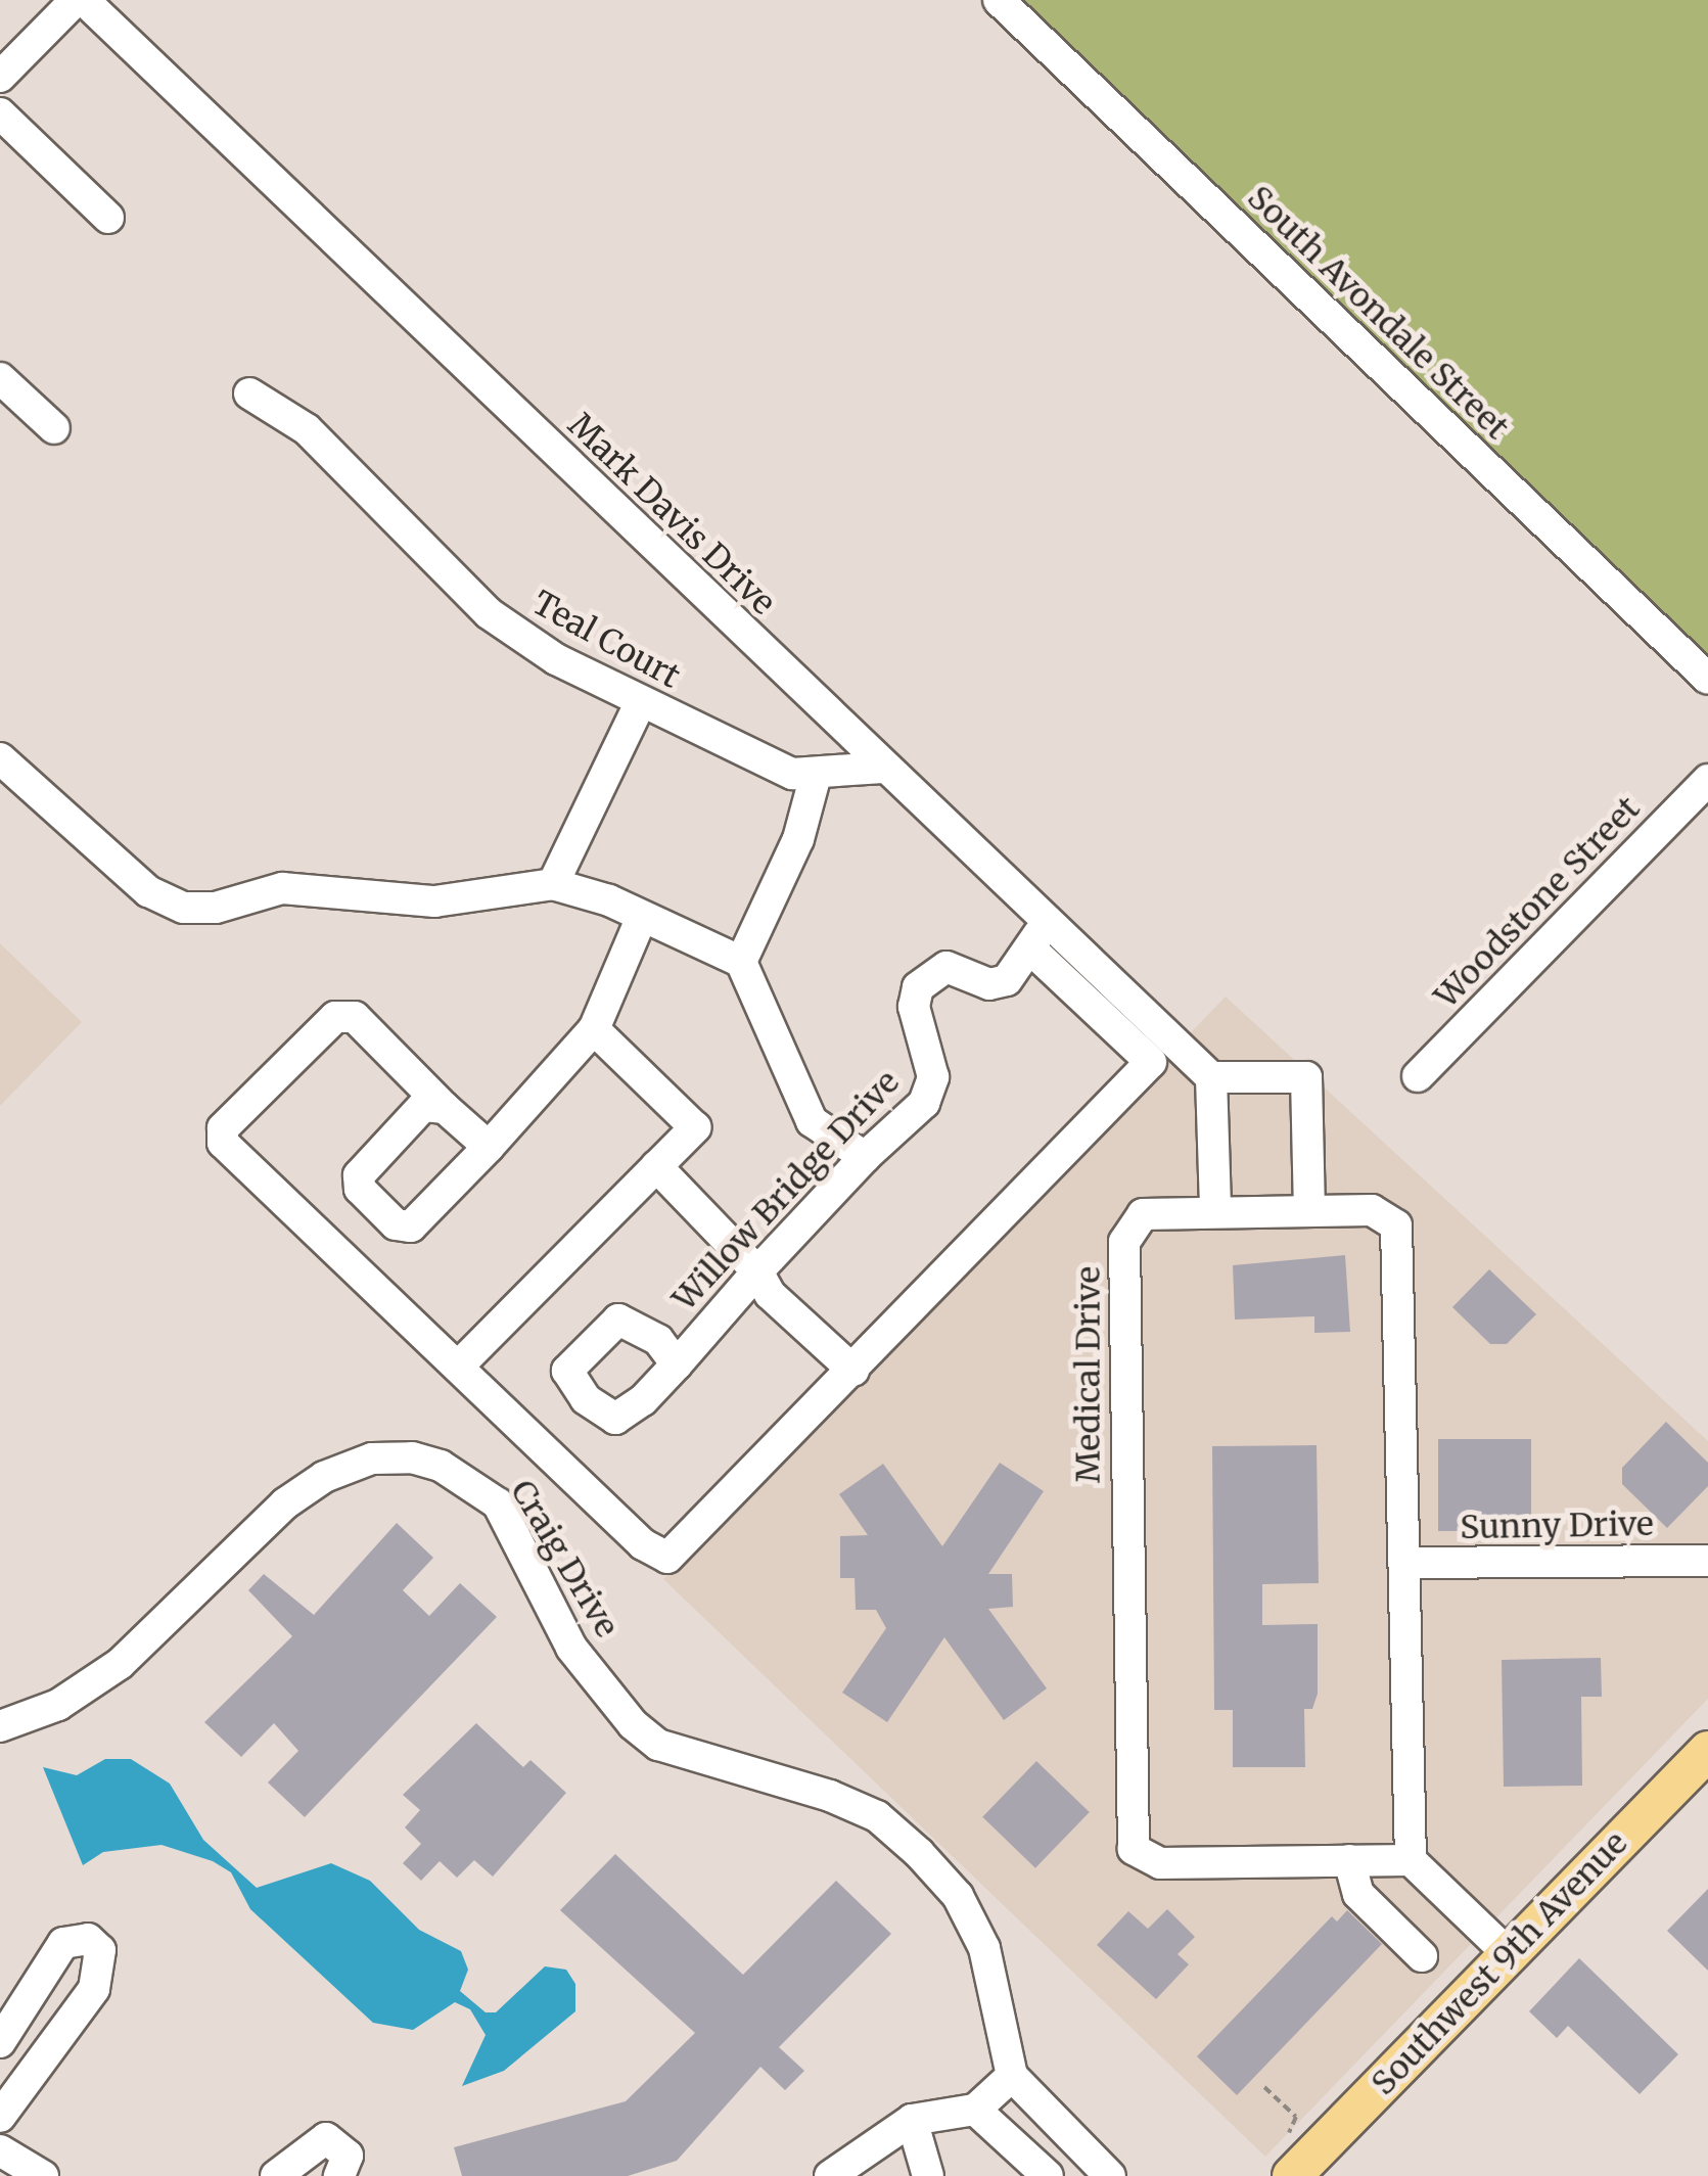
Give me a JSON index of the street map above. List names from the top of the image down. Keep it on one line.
{"streets":{"main road":["Southwest 9th Avenue"],"street":["South Avondale Street","Mark Davis Drive","Teal Court","Woodstone Street","Willow Bridge Drive","Medical Drive","Sunny Drive","Craig Drive"]},"crossings":[["Mark Davis Drive","Teal Court"],["Mark Davis Drive","Willow Bridge Drive"],["Medical Drive","Sunny Drive"]]}
